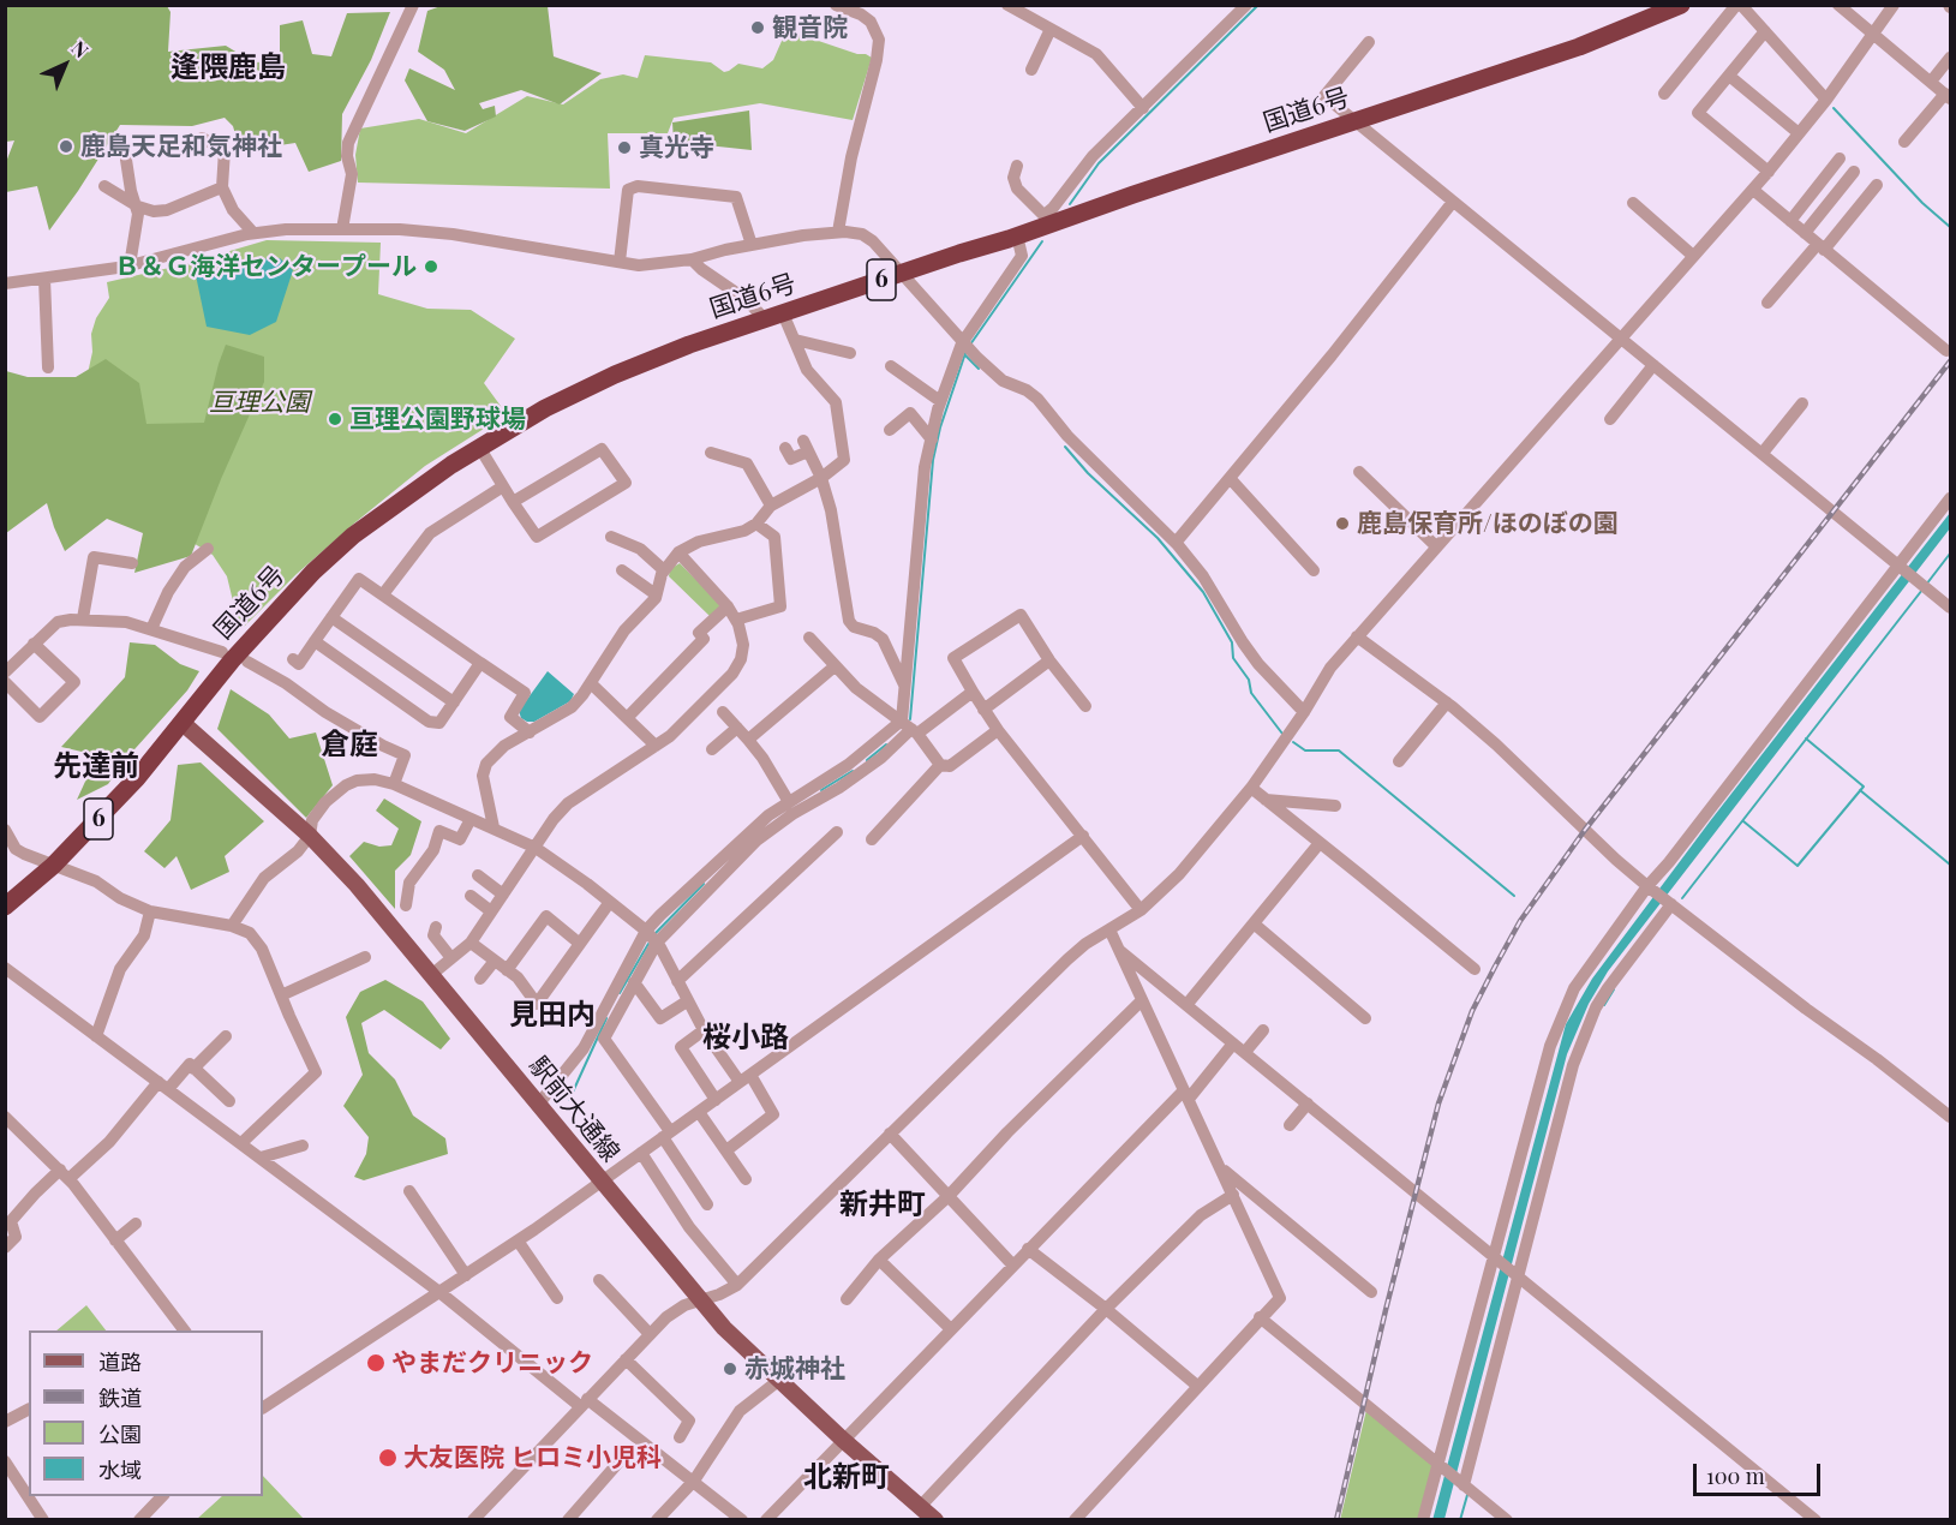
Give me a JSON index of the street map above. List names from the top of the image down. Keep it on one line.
{"streets":{"highway":["国道6号","6"],"main road":["駅前大通線"]},"crossings":[["国道6号","駅前大通線"]],"districts":["逢隈鹿島","倉庭","先達前","見田内","桜小路","新井町","北新町"],"parks":["亘理公園"],"places":["観音院","鹿島天足和気神社","真光寺","Ｂ＆Ｇ海洋センタープール","亘理公園野球場","鹿島保育所/ほのぼの園","やまだクリニック","赤城神社","大友医院 ヒロミ小児科"],"legend":["道路","鉄道","公園","水域"],"scale_bar":"100 m","north":"top right"}
